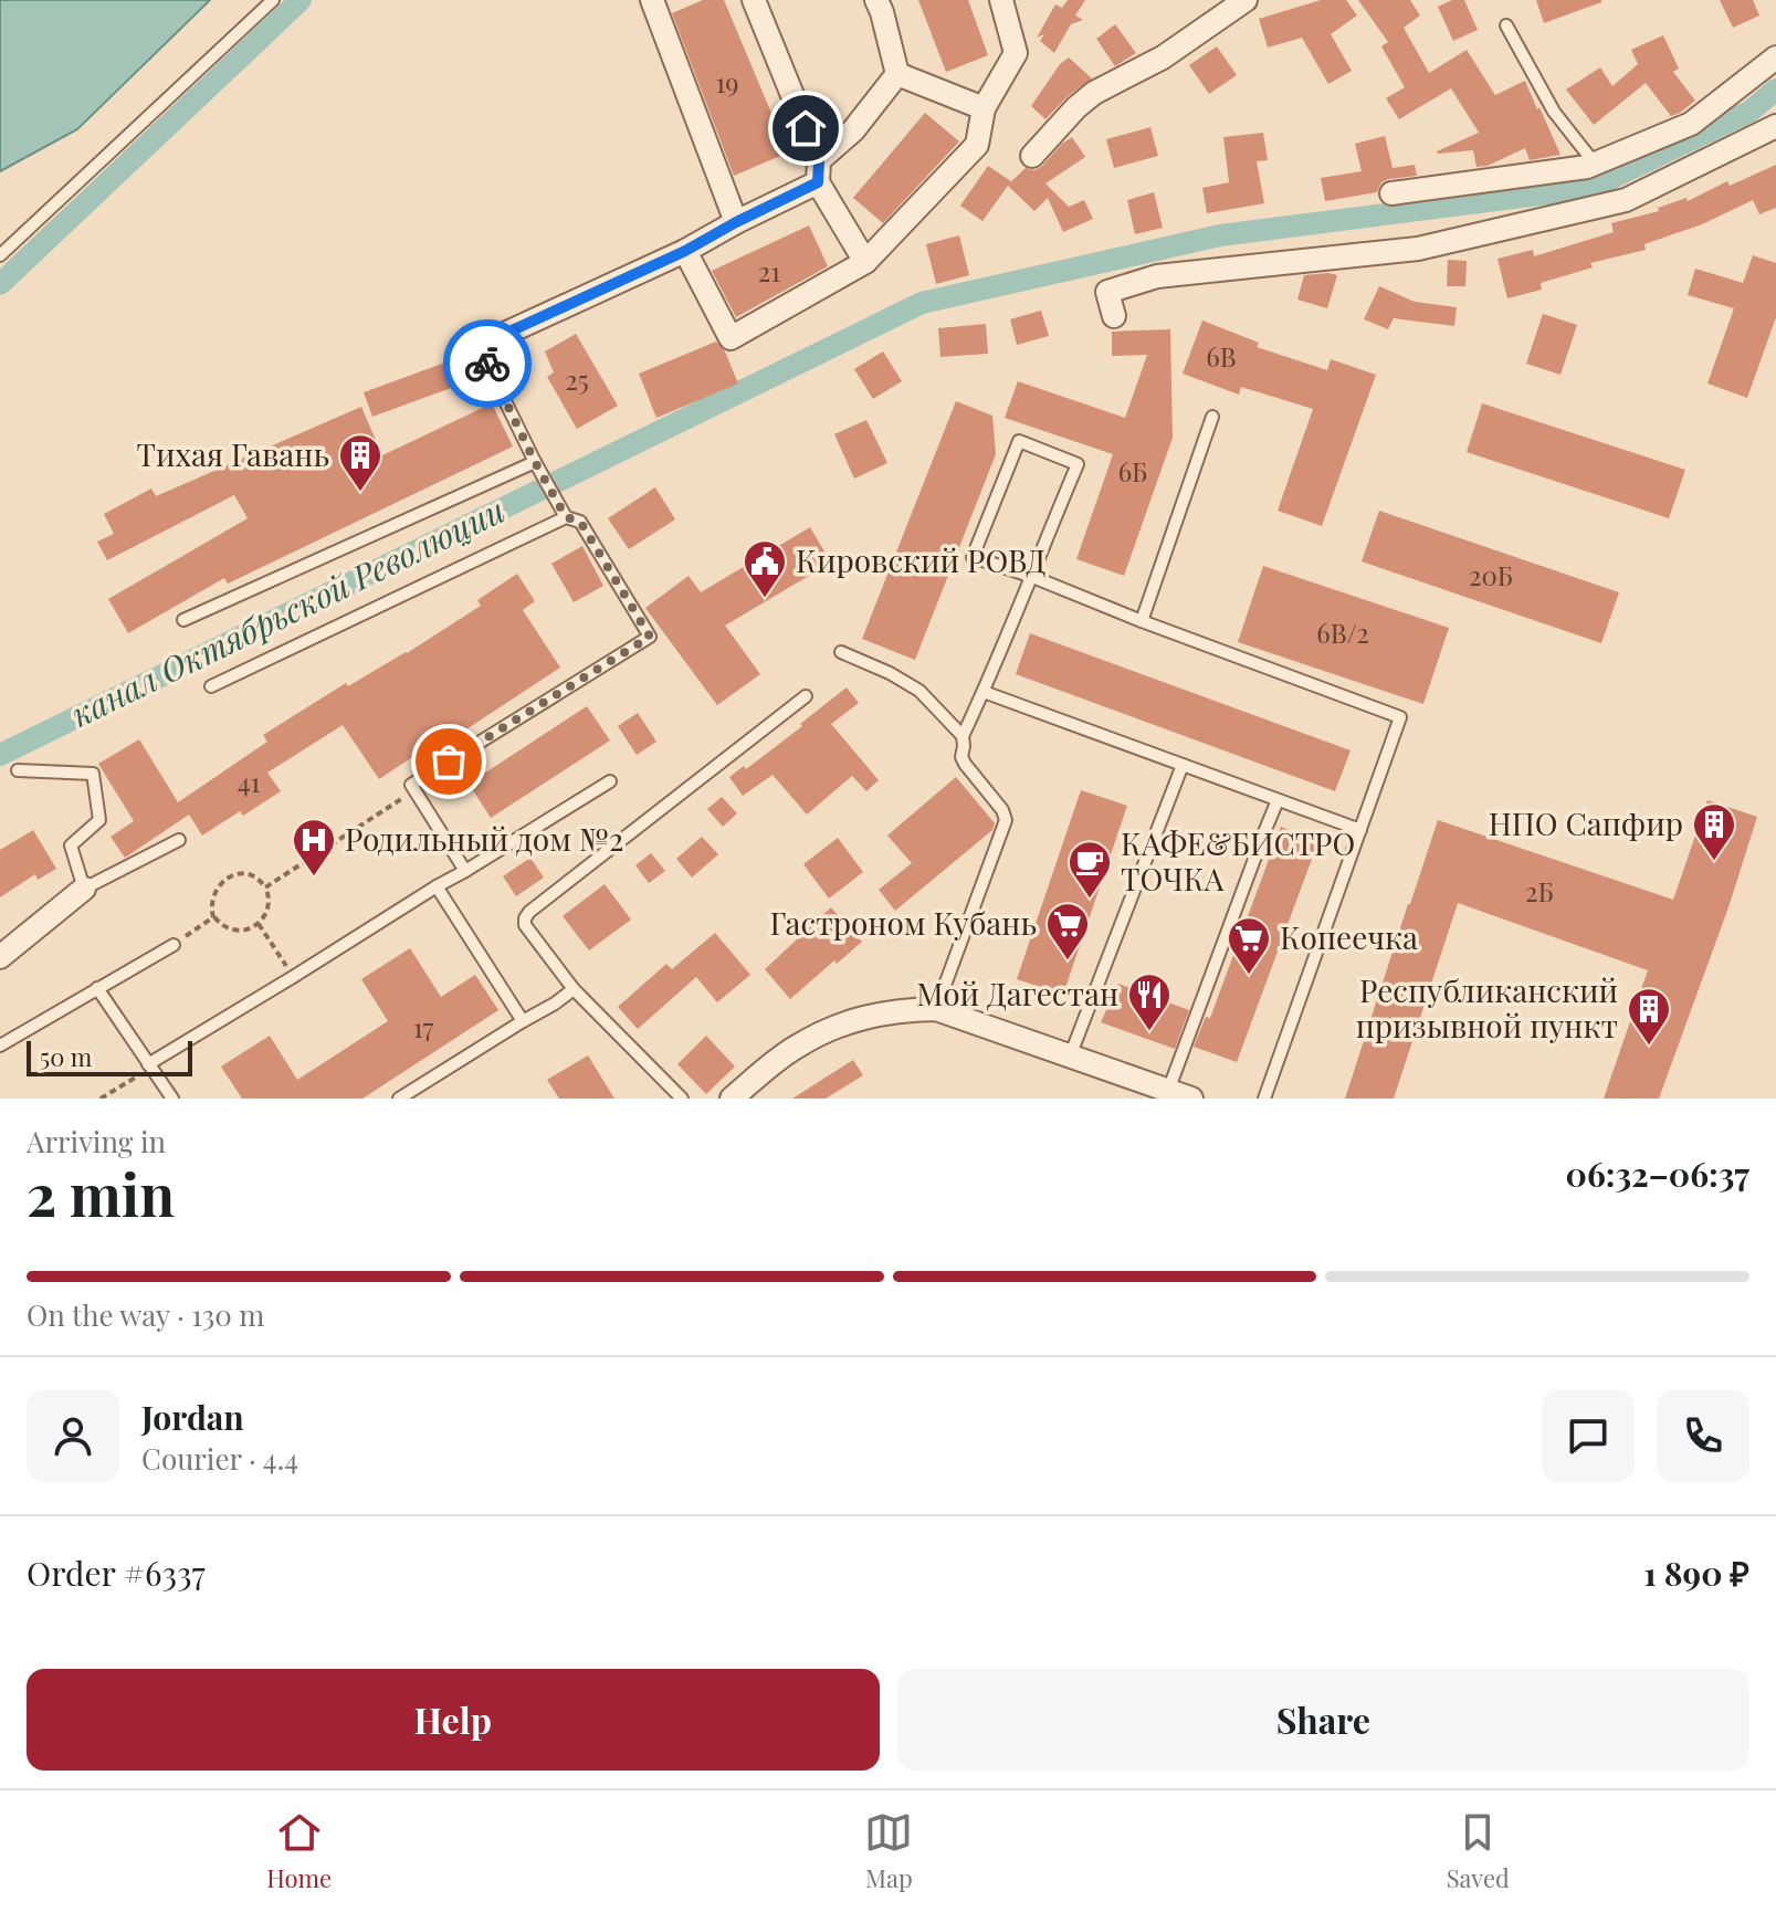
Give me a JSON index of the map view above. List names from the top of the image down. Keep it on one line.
{"water":["канал Октябрьской Революции"],"places":{"building":["Тихая Гавань","НПО Сапфир","Республиканский призывной пункт"],"public building":["Кировский РОВД"],"hospital":["Родильный дом №2"],"cafe":["КАФЕ&БИСТРО ТОЧКА"],"supermarket":["Гастроном Кубань","Копеечка"],"restaurant":["Мой Дагестан"]},"house_numbers":["19","21","6В","25","6Б","20Б","6В/2","41","2Б","17"],"scale_bar":"50 m","page":{"scale":"50 m","heading":["2 min","Arriving in","06:32–06:37"],"panel":["Jordan","Courier · 4.4","Order #6337","1 890 ₽"],"bar":"On the way · 130 m","buttons":["Help","Share"],"tabs":["Home","Map","Saved"]}}
